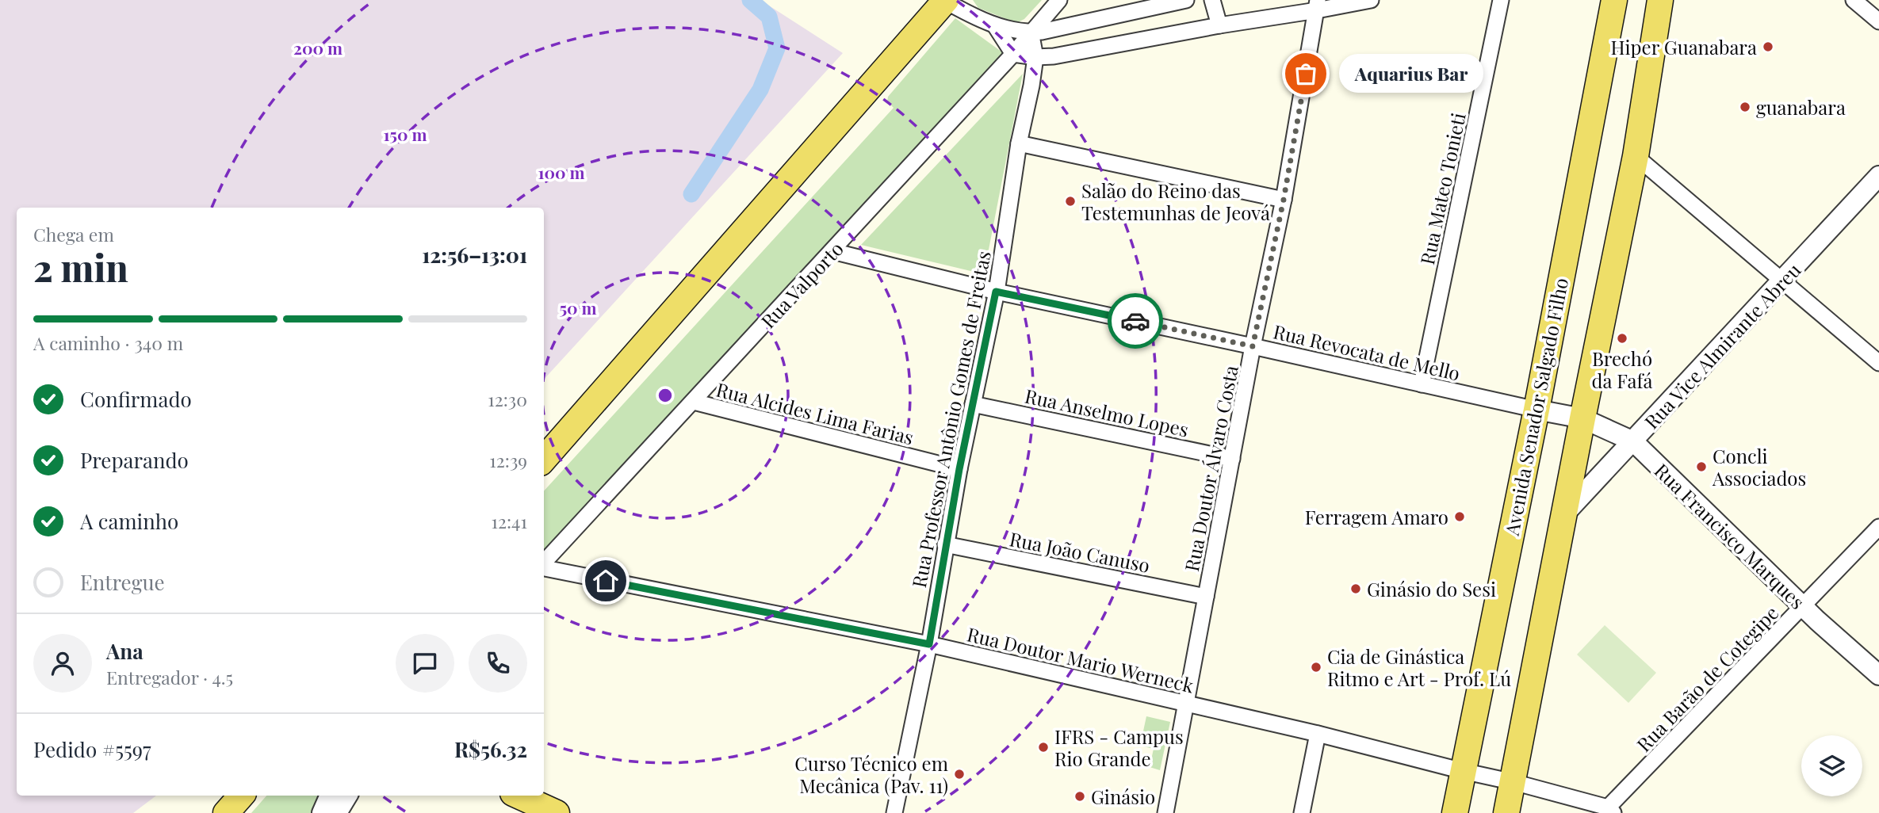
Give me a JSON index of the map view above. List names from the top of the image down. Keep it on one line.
{"streets":{"main road":["Avenida Senador Salgado Filho"],"street":["Rua Mateo Tonieti","Rua Valporto","Rua Vice Almirante Abreu","Rua Revocata de Mello","Rua Anselmo Lopes","Rua Alcides Lima Farias","Rua Professor Antônio Gomes de Freitas","Rua Doutor Álvaro Costa","Rua Francisco Marques","Rua João Canuso","Rua Doutor Mario Werneck","Rua Barão de Cotegipe"]},"crossings":[["Rua Mateo Tonieti","Rua Revocata de Mello"],["Rua Valporto","Rua Revocata de Mello"],["Rua Valporto","Rua Alcides Lima Farias"],["Rua Valporto","Rua Professor Antônio Gomes de Freitas"],["Rua Vice Almirante Abreu","Rua Francisco Marques"],["Rua Revocata de Mello","Avenida Senador Salgado Filho"],["Rua Revocata de Mello","Rua Professor Antônio Gomes de Freitas"],["Rua Revocata de Mello","Rua Doutor Álvaro Costa"],["Rua Revocata de Mello","Rua Francisco Marques"],["Avenida Senador Salgado Filho","Rua Francisco Marques"],["Avenida Senador Salgado Filho","Rua Doutor Mario Werneck"],["Rua Anselmo Lopes","Rua Professor Antônio Gomes de Freitas"],["Rua Anselmo Lopes","Rua Doutor Álvaro Costa"],["Rua Alcides Lima Farias","Rua Professor Antônio Gomes de Freitas"],["Rua Professor Antônio Gomes de Freitas","Rua João Canuso"],["Rua Professor Antônio Gomes de Freitas","Rua Doutor Mario Werneck"],["Rua Doutor Álvaro Costa","Rua João Canuso"],["Rua Doutor Álvaro Costa","Rua Doutor Mario Werneck"],["Rua Francisco Marques","Rua Barão de Cotegipe"],["Rua Doutor Mario Werneck","Rua Barão de Cotegipe"]],"places":["Hiper Guanabara","Aquarius Bar","guanabara","Salão do Reino das Testemunhas de Jeová","Brechó da Fafá","Concli Associados","Ferragem Amaro","Ginásio do Sesi","Cia de Ginástica Ritmo e Art - Prof. Lú","IFRS - Campus Rio Grande","Curso Técnico em Mecânica (Pav. 11)","Ginásio"],"page":{"bubble":"Aquarius Bar","heading":["2 min","Chega em","12:56–13:01"],"panel":["Ana","Entregador · 4.5","Pedido #5597","R$56.32"],"bar":"A caminho · 340 m","list":[["Confirmado","12:30"],["Preparando","12:39"],["A caminho","12:41"],"Entregue"]},"rings":["200 m","150 m","100 m","50 m"]}
